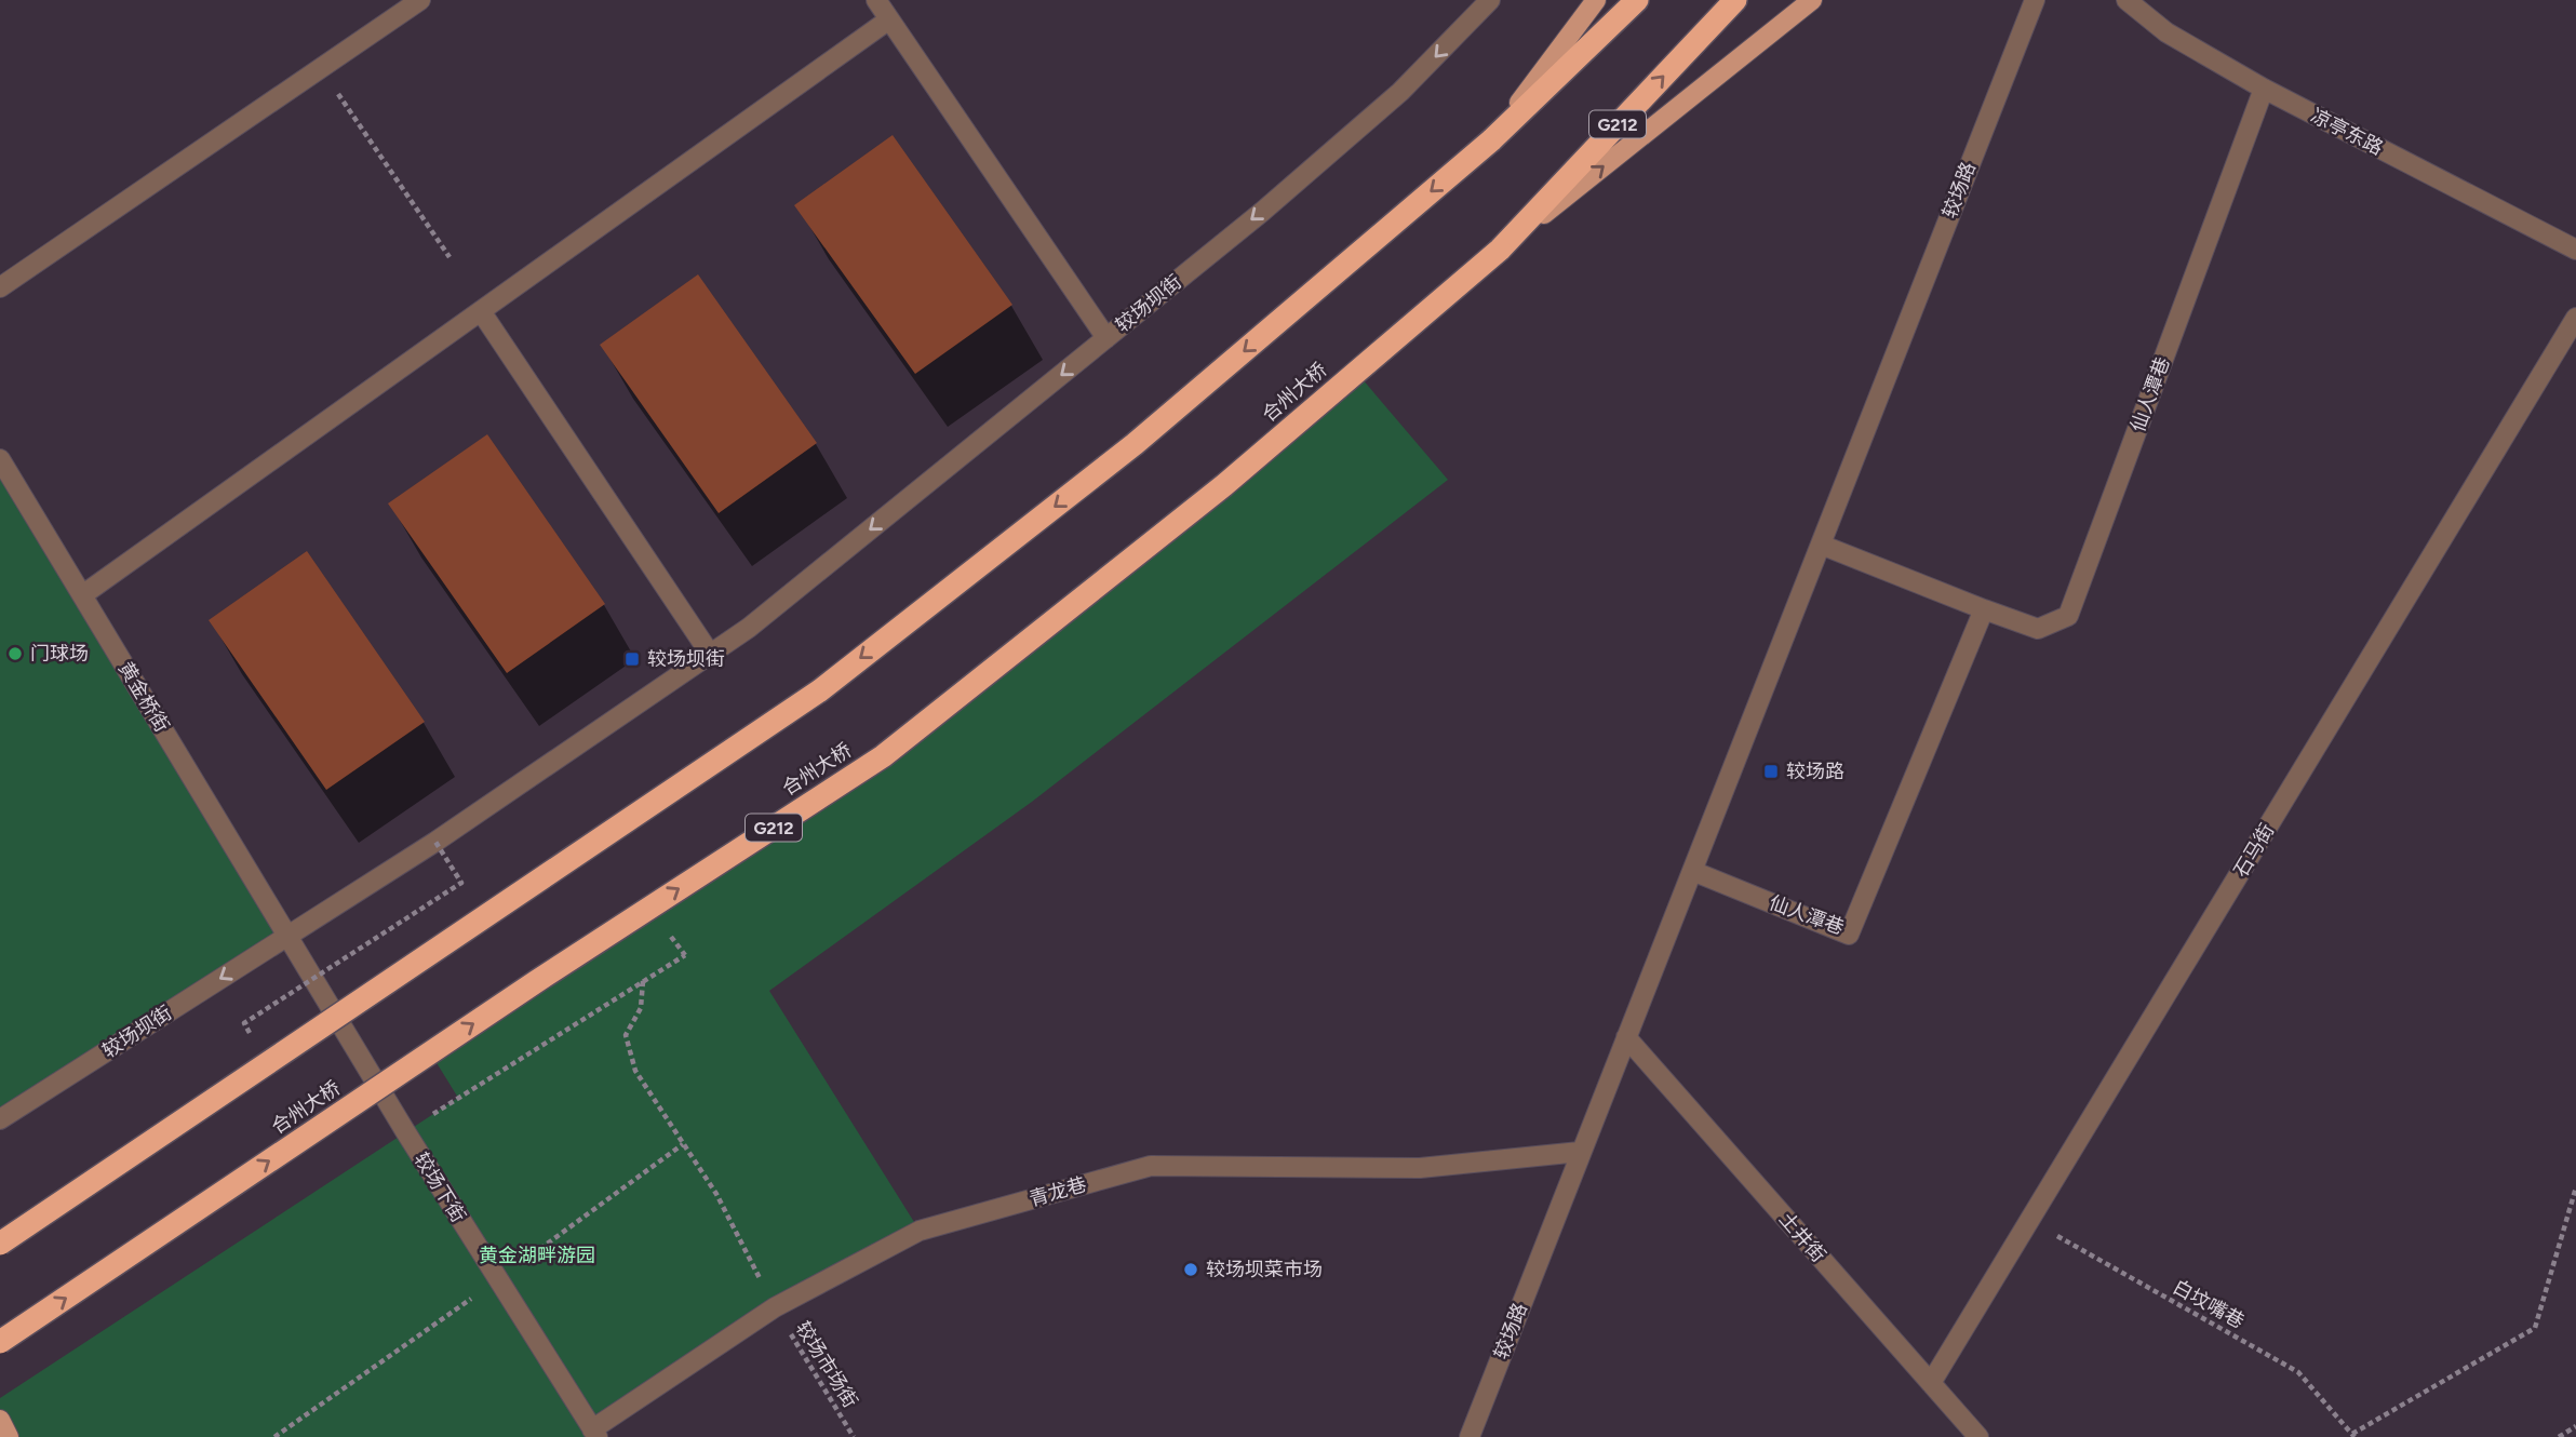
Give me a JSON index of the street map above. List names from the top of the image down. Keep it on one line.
{"streets":{"highway":["G212","合州大桥"],"street":["凉亭东路","较场路","较场坝街","仙人潭巷","黄金桥街","石马街","较场下街","青龙巷","土井街"],"path":["白坟嘴巷","较场市场街"]},"crossings":[["G212","合州大桥"],["凉亭东路","仙人潭巷"],["较场路","仙人潭巷"],["较场路","青龙巷"],["较场路","土井街"],["较场坝街","黄金桥街"],["较场坝街","较场下街"],["黄金桥街","较场下街"],["石马街","土井街"],["石马街","白坟嘴巷"],["较场下街","青龙巷"],["青龙巷","较场市场街"]],"one_way":["较场坝街"],"parks":["黄金湖畔游园"],"places":{"other":["门球场","较场坝菜市场"],"transit":["较场坝街","较场路"]}}
